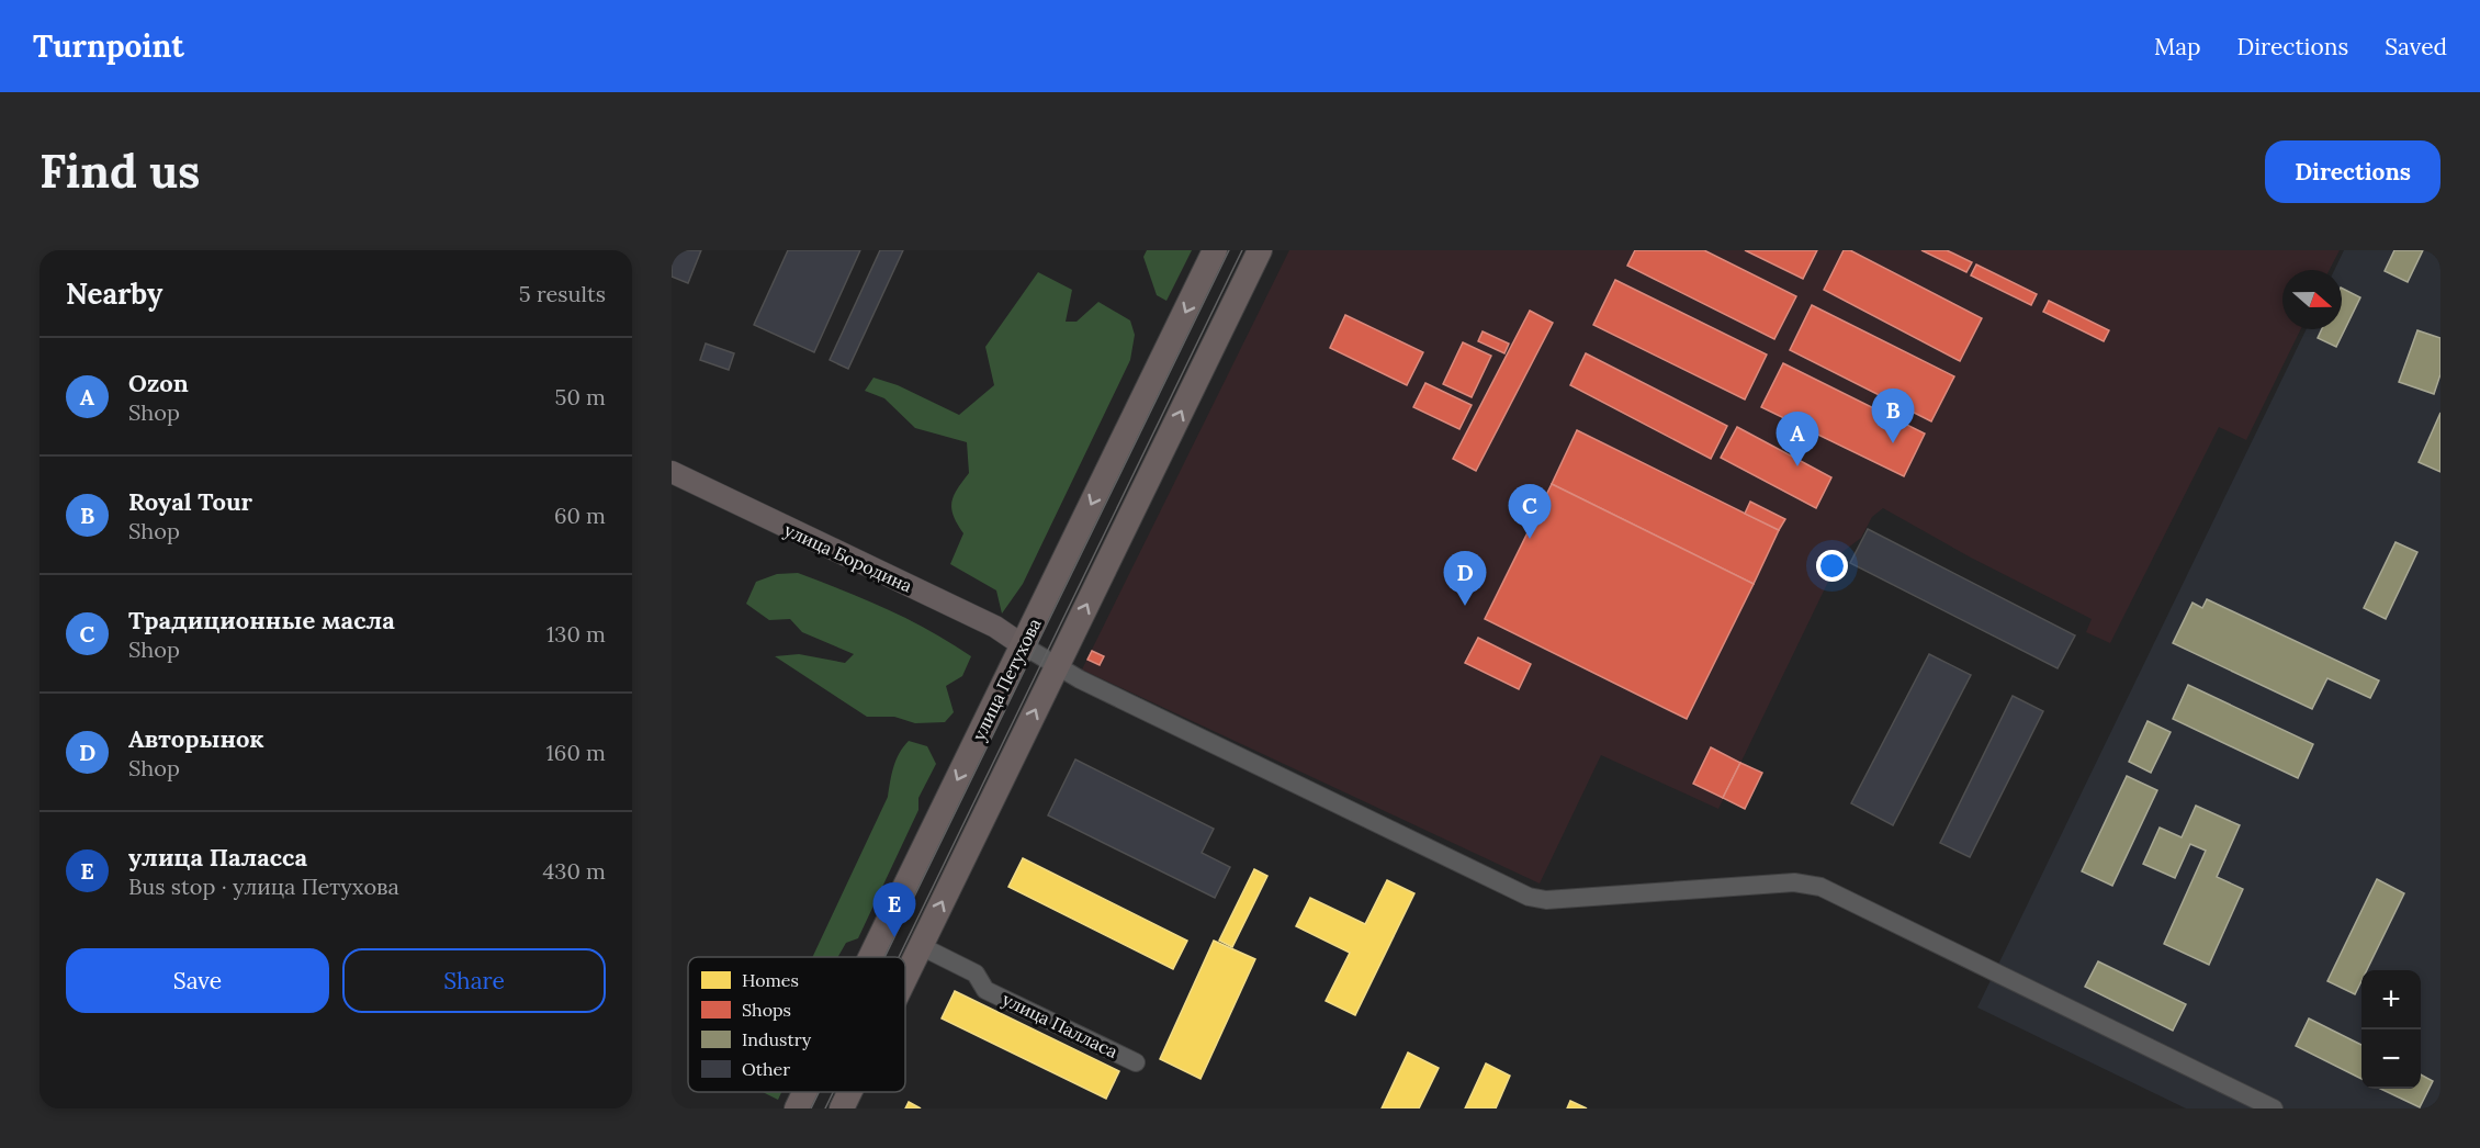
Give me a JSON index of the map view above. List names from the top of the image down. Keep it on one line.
{"streets":{"highway":["улица Петухова"],"main road":["улица Бородина"],"street":["улица Палласа"]},"crossings":[["улица Бородина","улица Петухова"]],"legend":["Homes","Shops","Industry","Other"],"north":"right","page":{"header":"Turnpoint","nav":["Map","Directions","Saved"],"buttons":["Directions",["Save","Share"]],"title":"Find us","heading":["Nearby","5 results"],"list":[{"mark":"A","name":"Ozon","note":"Shop","value":"50 m"},{"mark":"B","name":"Royal Tour","note":"Shop","value":"60 m"},{"mark":"C","name":"Традиционные масла","note":"Shop","value":"130 m"},{"mark":"D","name":"Авторынок","note":"Shop","value":"160 m"},{"mark":"E","name":"улица Паласса","note":"Bus stop · улица Петухова","value":"430 m"}],"pins":["B","A","C","D","E"],"map_buttons":["+","−"]}}
